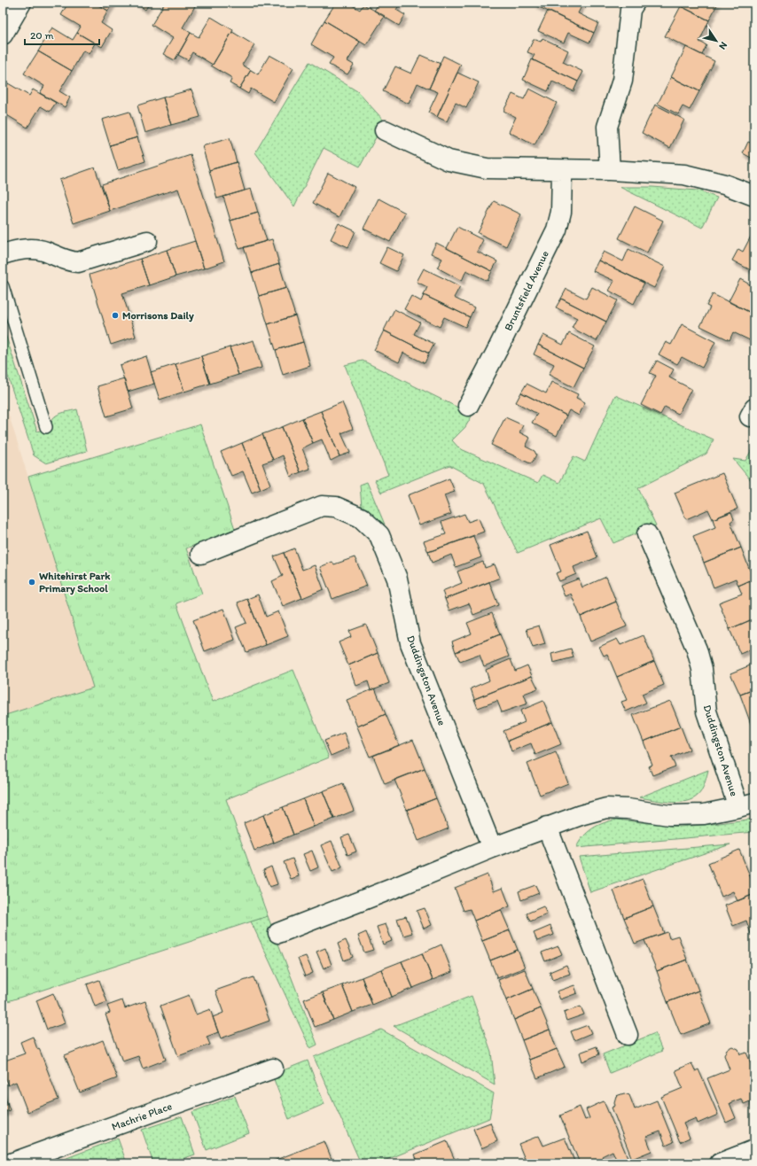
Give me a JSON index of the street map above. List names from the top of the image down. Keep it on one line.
{"streets":{"street":["Bruntsfield Avenue","Duddingston Avenue","Machrie Place"]},"places":["Morrisons Daily","Whitehirst Park Primary School"],"scale_bar":"20 m","north":"bottom right"}
